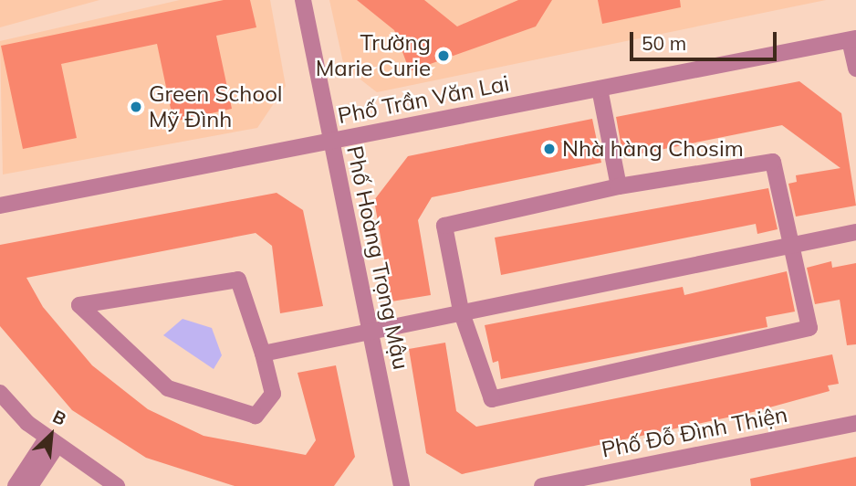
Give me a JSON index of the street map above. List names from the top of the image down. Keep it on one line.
{"streets":{"street":["Phố Trần Văn Lai","Phố Hoàng Trọng Mậu","Phố Đỗ Đình Thiện"]},"crossings":[["Phố Trần Văn Lai","Phố Hoàng Trọng Mậu"]],"places":["Trường Marie Curie","Green School Mỹ Đình","Nhà hàng Chosim"],"scale_bar":"50 m","north":"top right"}
